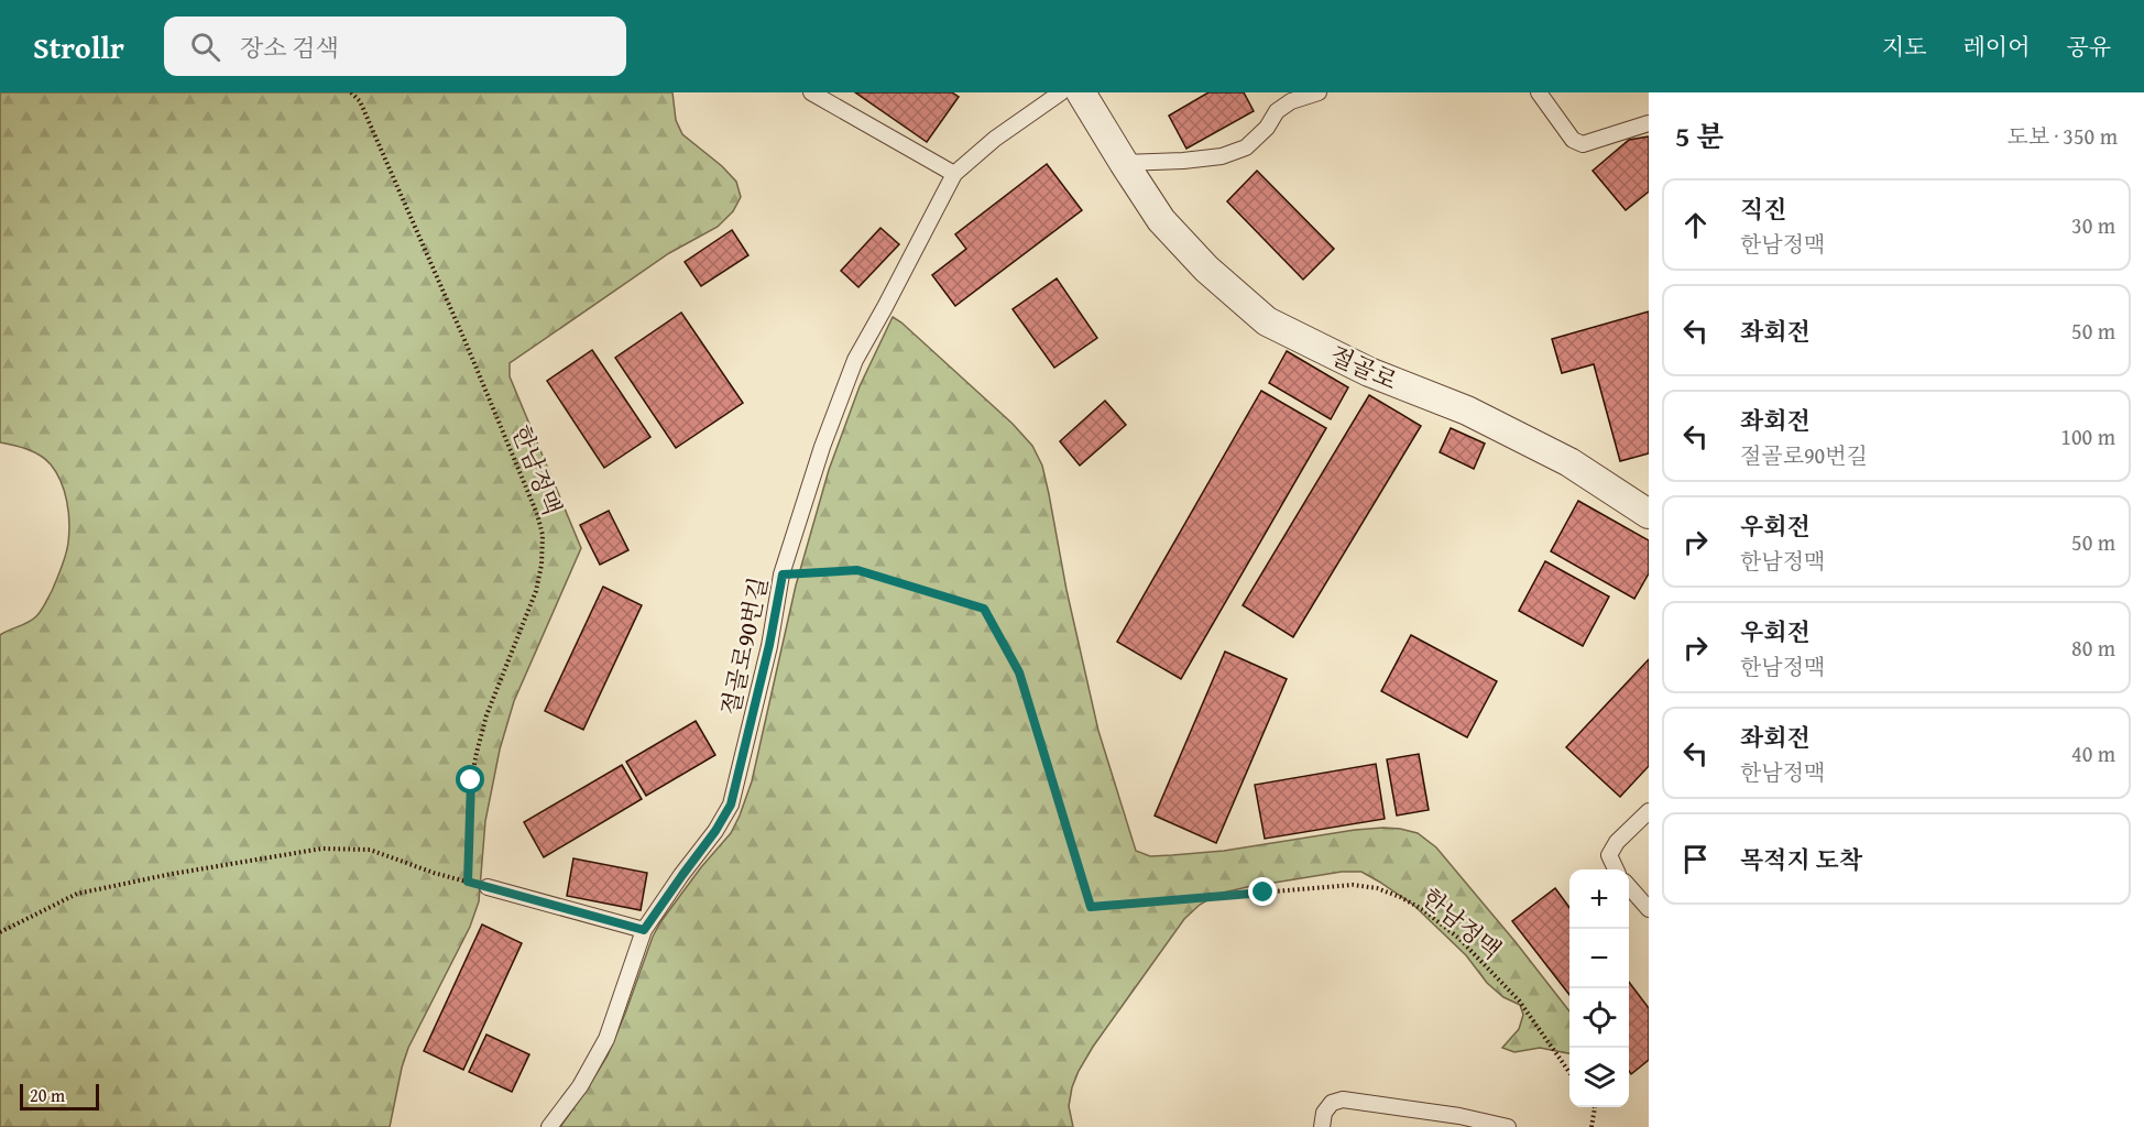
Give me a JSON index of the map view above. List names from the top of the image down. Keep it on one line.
{"streets":{"street":["절골로"],"lane":["절골로90번길"],"path":["한남정맥"]},"crossings":[["한남정맥","절골로90번길"]],"scale_bar":"20 m","page":{"header":"Strollr","search":"장소 검색","nav":["지도","레이어","공유"],"heading":["5 분","도보 · 350 m"],"list":[["직진","한남정맥","30 m"],["좌회전","50 m"],["좌회전","절골로90번길","100 m"],["우회전","한남정맥","50 m"],["우회전","한남정맥","80 m"],["좌회전","한남정맥","40 m"],"목적지 도착"],"map_buttons":["+","−"],"scale":"20 m"}}
